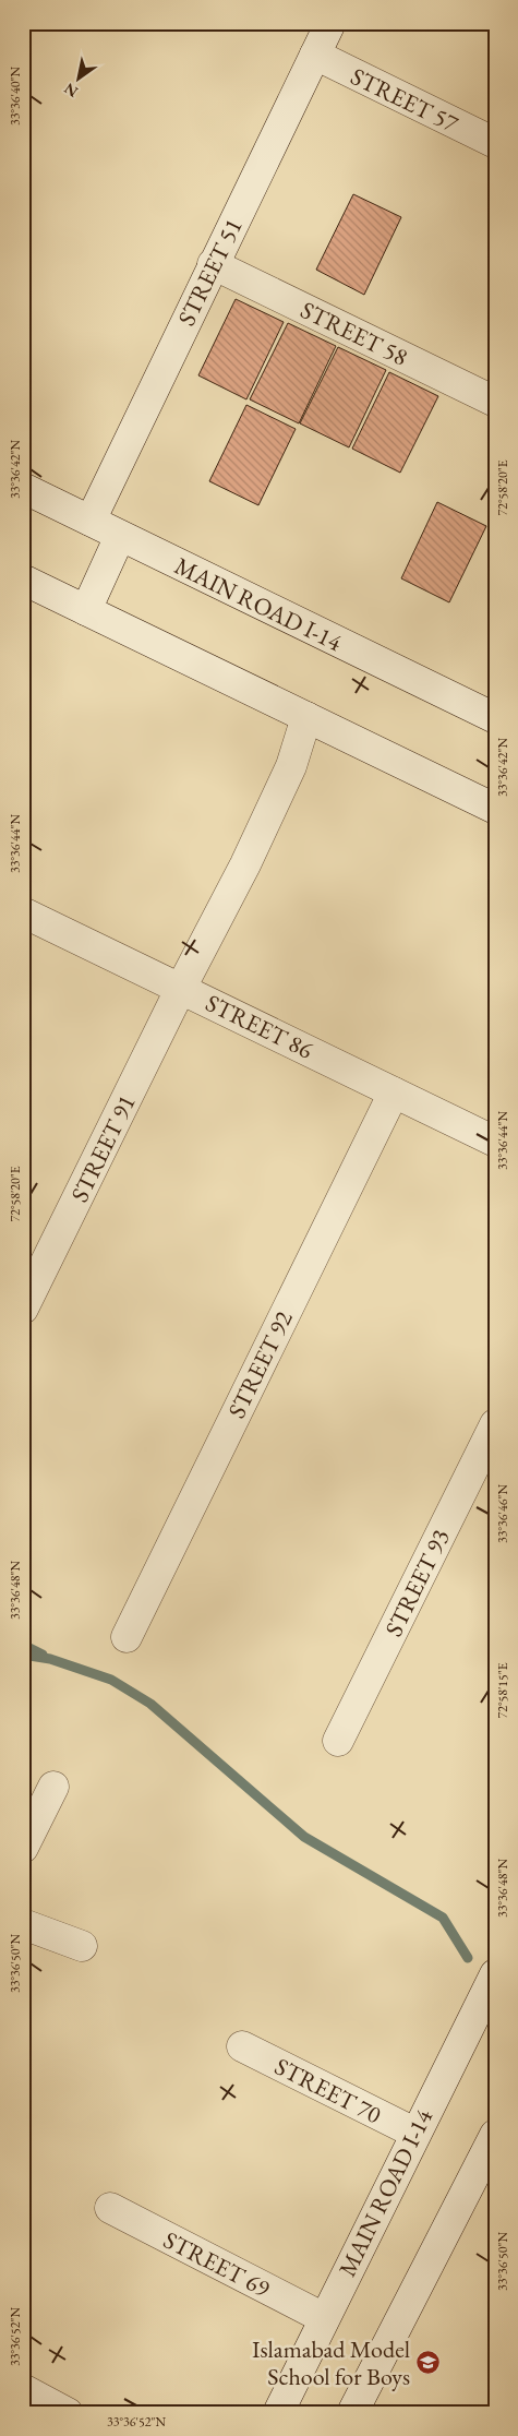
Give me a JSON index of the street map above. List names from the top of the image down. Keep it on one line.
{"streets":{"street":["STREET 57","STREET 51","STREET 58","MAIN ROAD I-14","STREET 86","STREET 91","STREET 92","STREET 93","STREET 70","STREET 69"]},"crossings":[["STREET 57","STREET 51"],["STREET 51","STREET 58"],["STREET 51","MAIN ROAD I-14"],["MAIN ROAD I-14","STREET 70"],["MAIN ROAD I-14","STREET 69"],["STREET 86","STREET 91"],["STREET 86","STREET 92"]],"places":{"school or university":["Islamabad Model School for Boys"]},"north":"bottom left","coordinates":["33°36'40\"N","33°36'42\"N","72°58'20\"E","33°36'44\"N","33°36'46\"N","33°36'48\"N","72°58'15\"E","33°36'50\"N","33°36'52\"N"]}
